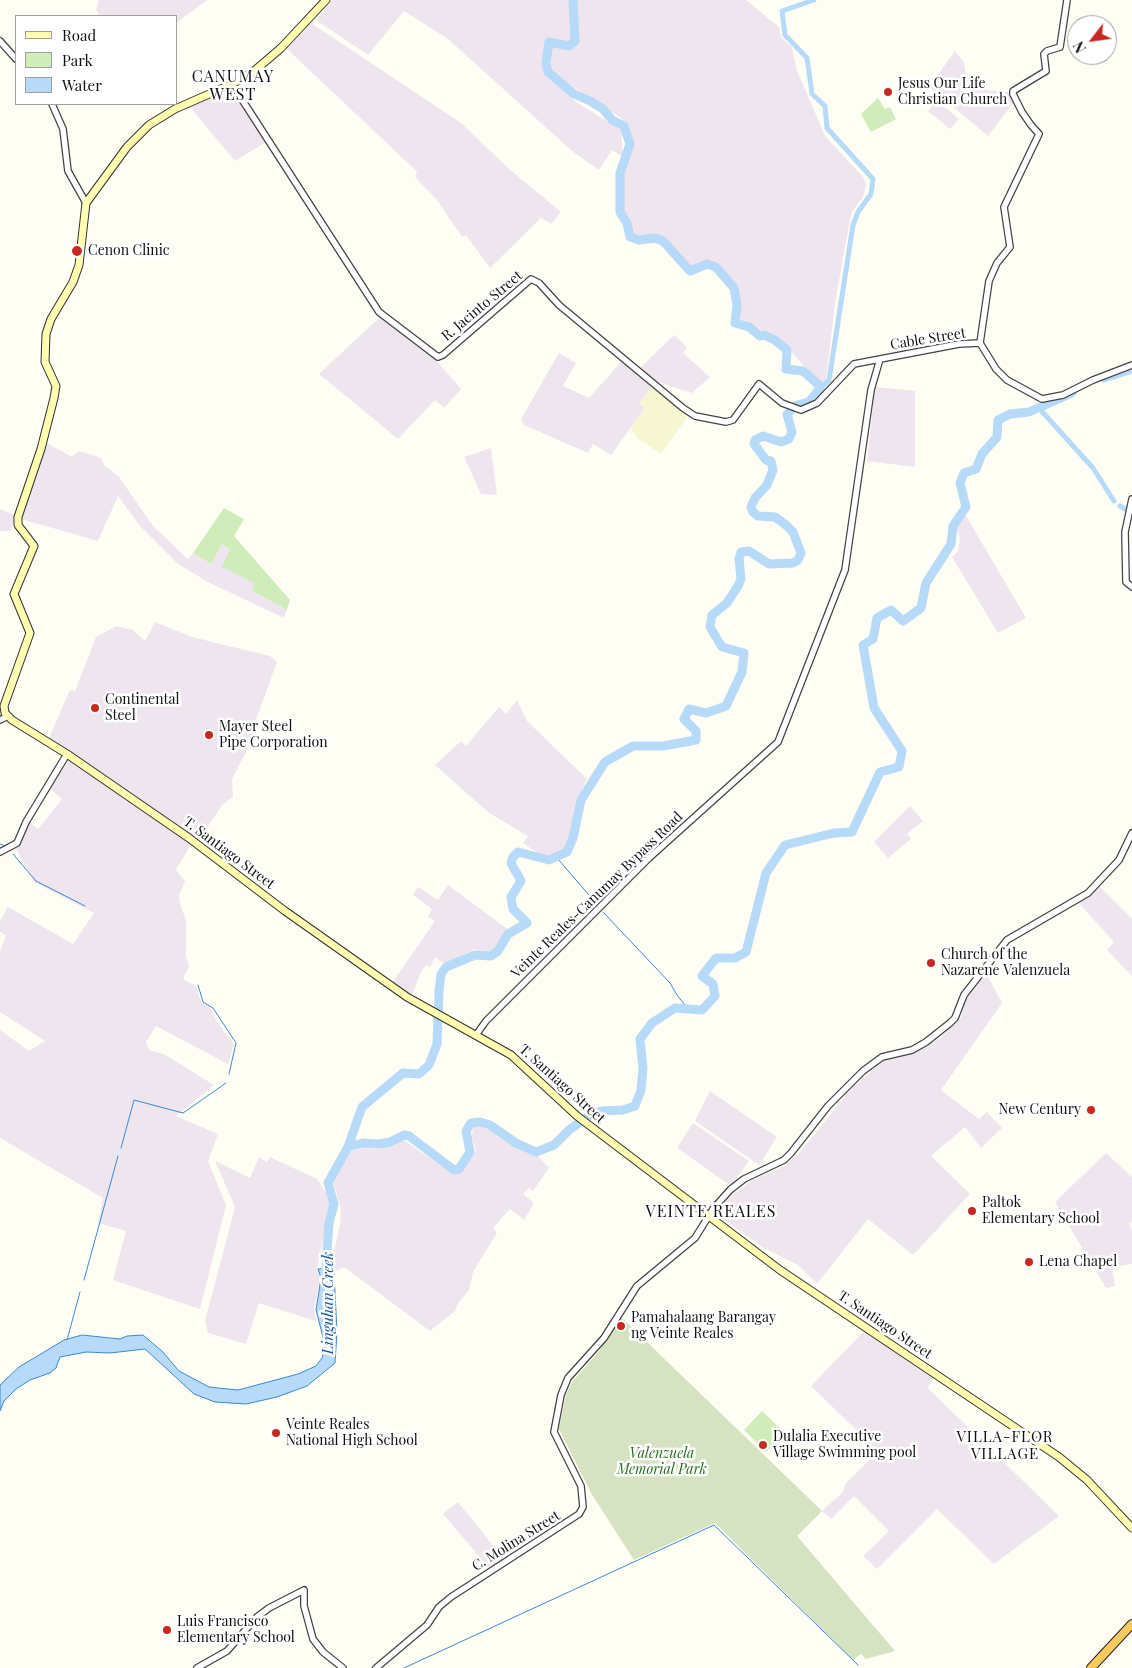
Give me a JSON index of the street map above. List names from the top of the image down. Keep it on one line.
{"streets":{"main road":["T. Santiago Street"],"street":["R. Jacinto Street","Cable Street","Veinte Reales-Canumay Bypass Road","C. Molina Street"]},"crossings":[["R. Jacinto Street","Cable Street"],["R. Jacinto Street","Veinte Reales-Canumay Bypass Road"],["Cable Street","Veinte Reales-Canumay Bypass Road"],["T. Santiago Street","Veinte Reales-Canumay Bypass Road"],["T. Santiago Street","C. Molina Street"]],"districts":["CANUMAY WEST","VEINTE REALES","VILLA-FLOR VILLAGE"],"water":["Linguhan Creek"],"parks":["Valenzuela Memorial Park"],"places":["Jesus Our Life Christian Church","Cenon Clinic","Continental Steel","Mayer Steel Pipe Corporation","Church of the Nazarene Valenzuela","New Century","Paltok Elementary School","Lena Chapel","Pamahalaang Barangay ng Veinte Reales","Veinte Reales National High School","Dulalia Executive Village Swimming pool","Luis Francisco Elementary School"],"legend":["Road","Park","Water"],"north":"bottom left"}
